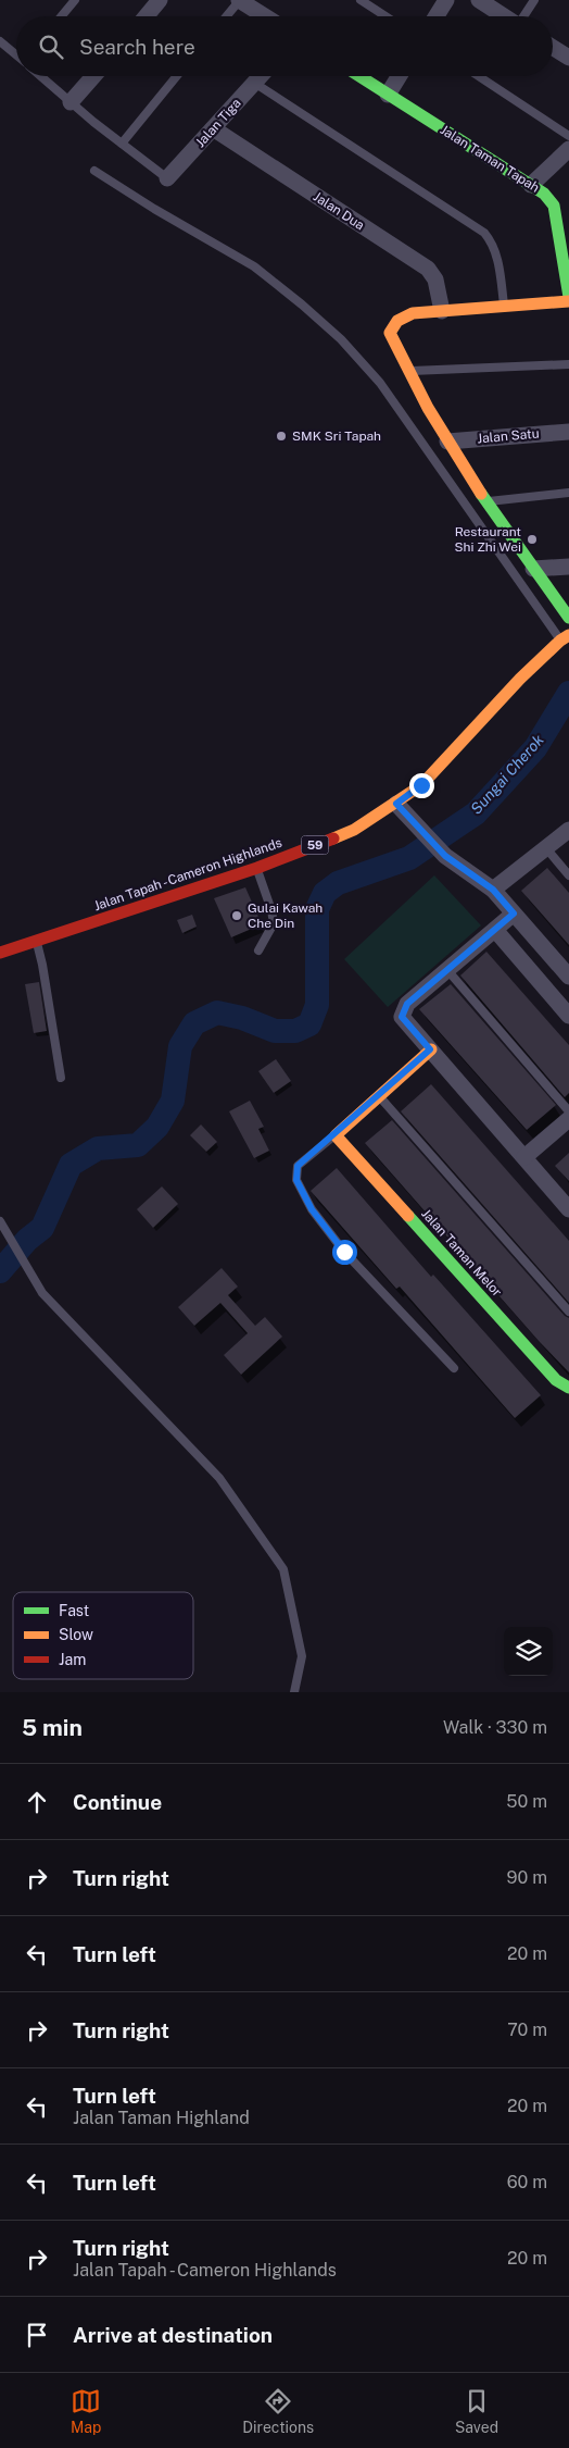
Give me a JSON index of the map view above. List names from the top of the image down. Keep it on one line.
{"streets":{"street":["Jalan Tiga","Jalan Taman Tapah","Jalan Dua","Jalan Satu","59","Jalan Tapah - Cameron Highlands","Jalan Taman Melor"]},"crossings":[["Jalan Tiga","Jalan Dua"]],"water":["Sungai Cherok"],"places":["SMK Sri Tapah","Restaurant Shi Zhi Wei","Gulai Kawah Che Din"],"legend":["Fast","Slow","Jam"],"page":{"search":"Search here","heading":["5 min","Walk · 330 m"],"list":[["Continue","50 m"],["Turn right","90 m"],["Turn left","20 m"],["Turn right","70 m"],["Turn left","Jalan Taman Highland","20 m"],["Turn left","60 m"],["Turn right","Jalan Tapah - Cameron Highlands","20 m"],"Arrive at destination"],"nav":["Map","Directions","Saved"]}}
